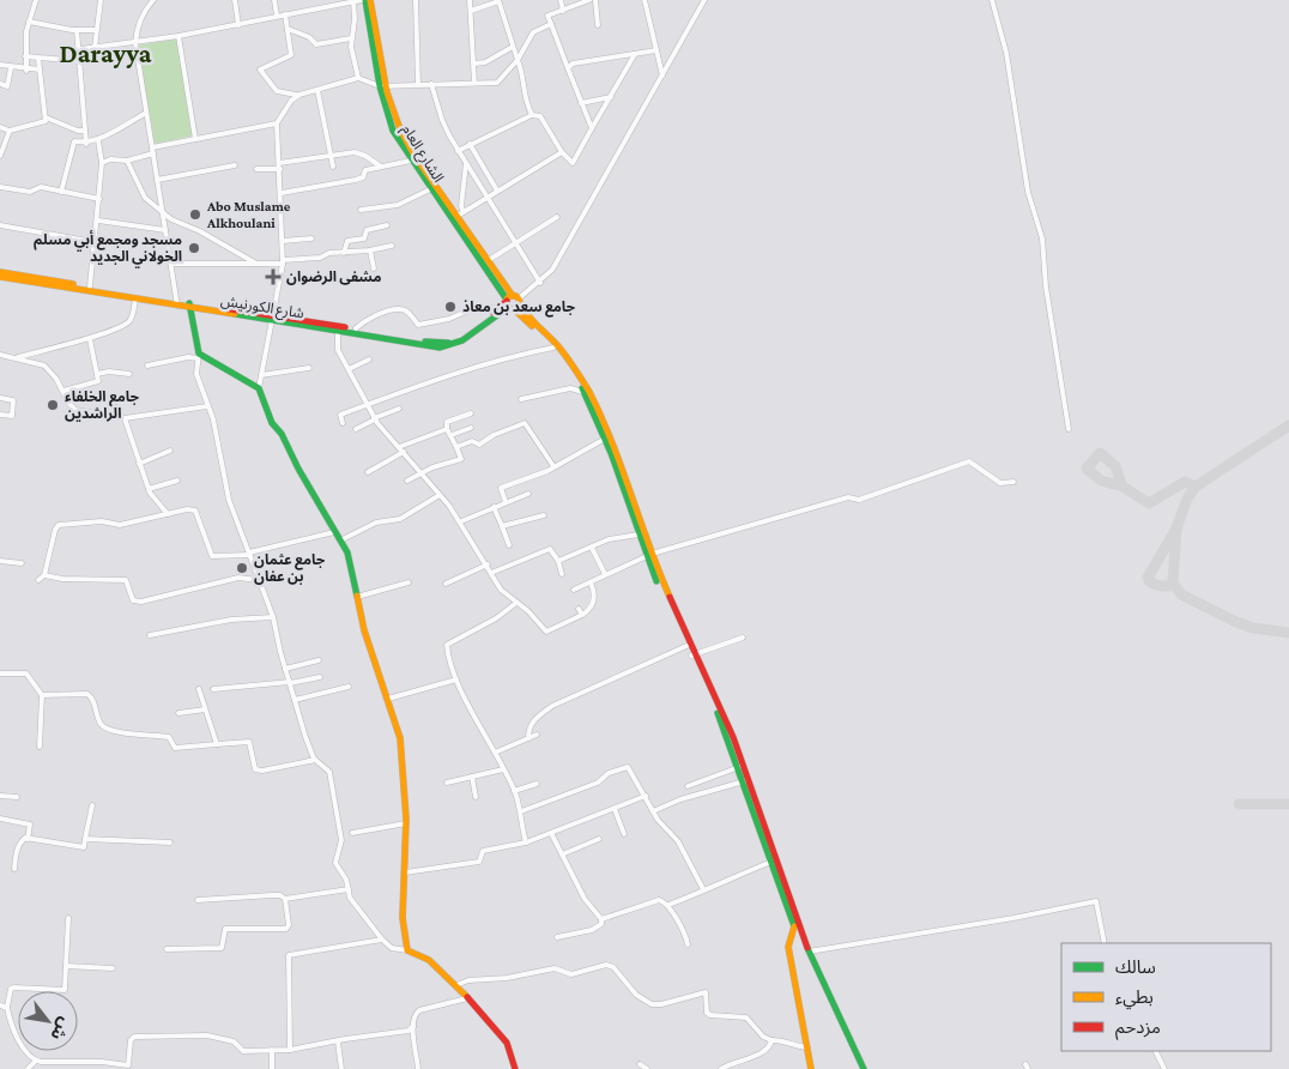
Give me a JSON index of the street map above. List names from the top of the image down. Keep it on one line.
{"streets":{"main road":["الشارع العام","شارع الكورنيش"]},"crossings":[["الشارع العام","شارع الكورنيش"]],"districts":["Darayya"],"places":{"other":["Abo Muslame Alkhoulani","مسجد ومجمع أبي مسلم الخولاني الجديد","جامع سعد بن معاذ","جامع الخلفاء الراشدين","جامع عثمان بن عفان"],"health":["مشفى الرضوان"]},"legend":["سالك","بطيء","مزدحم"],"north":"bottom right"}
